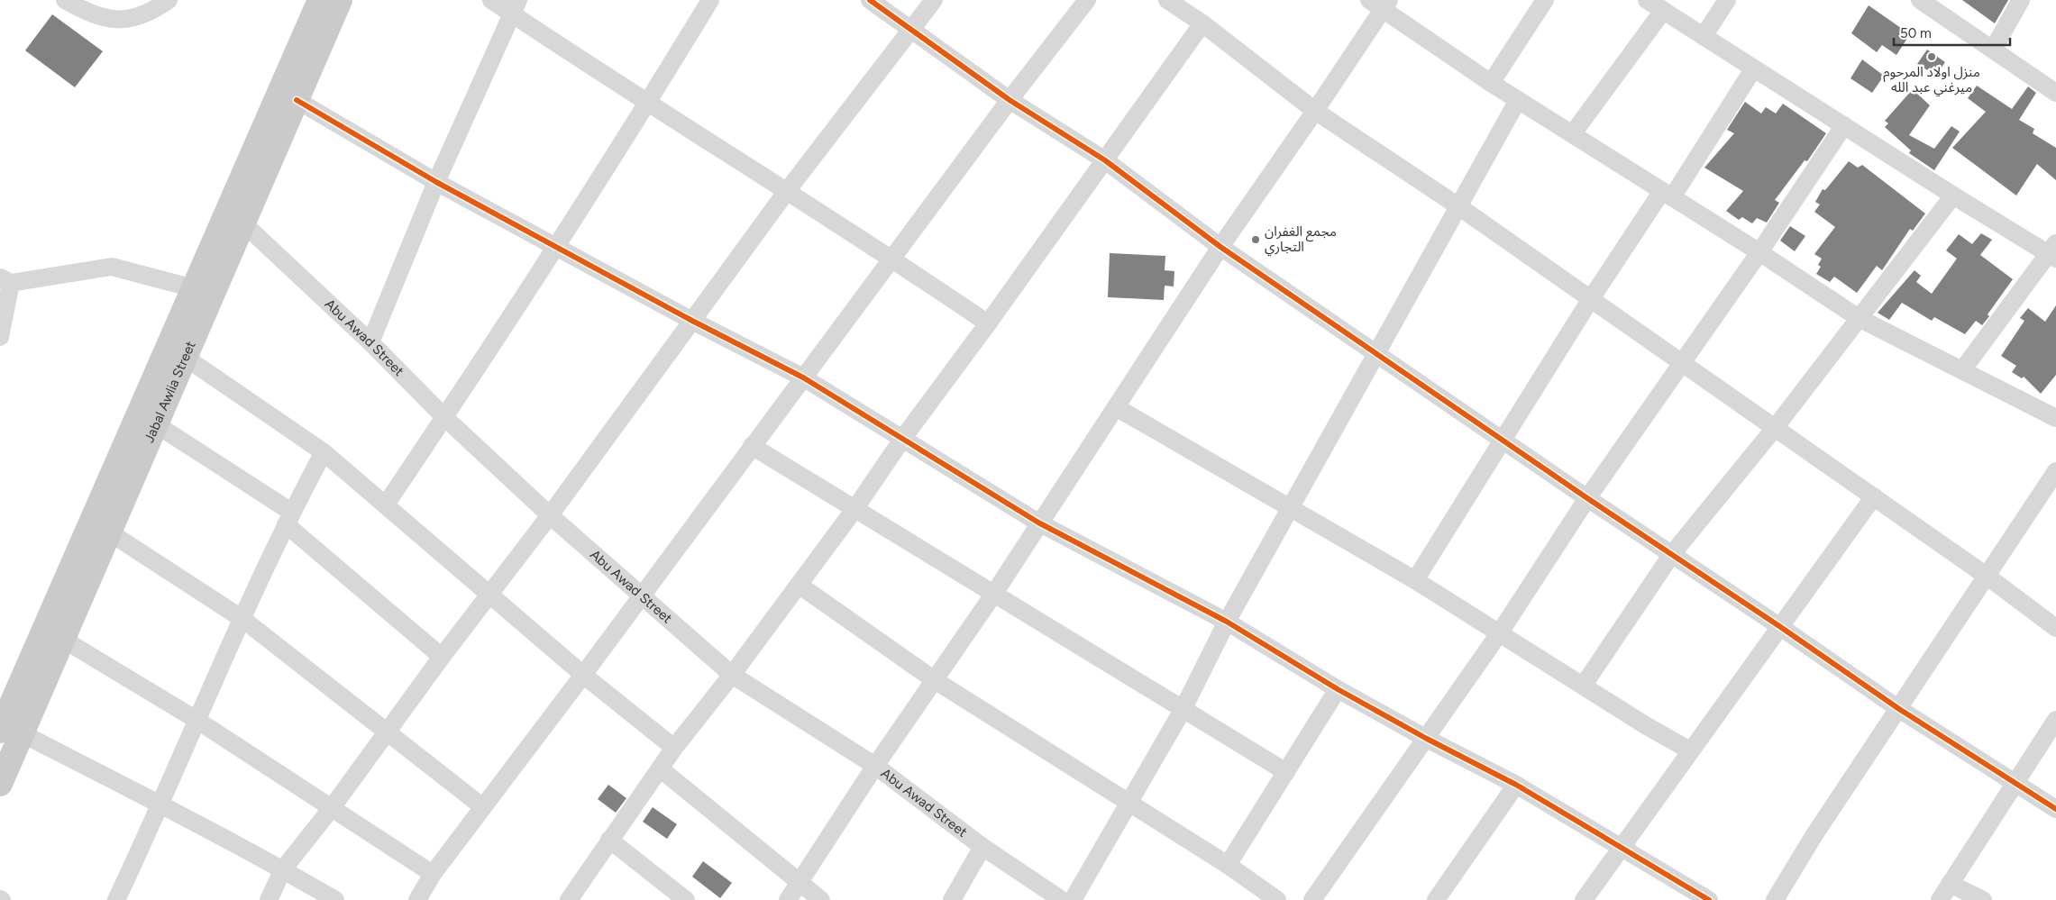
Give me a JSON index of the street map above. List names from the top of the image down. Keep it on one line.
{"streets":{"main road":["Jabal Awlia Street"],"street":["Abu Awad Street"]},"crossings":[["Abu Awad Street","Jabal Awlia Street"]],"places":["منزل اولاد المرحوم ميرغني عبد الله","مجمع الغفران التجاري"],"scale_bar":"50 m"}
